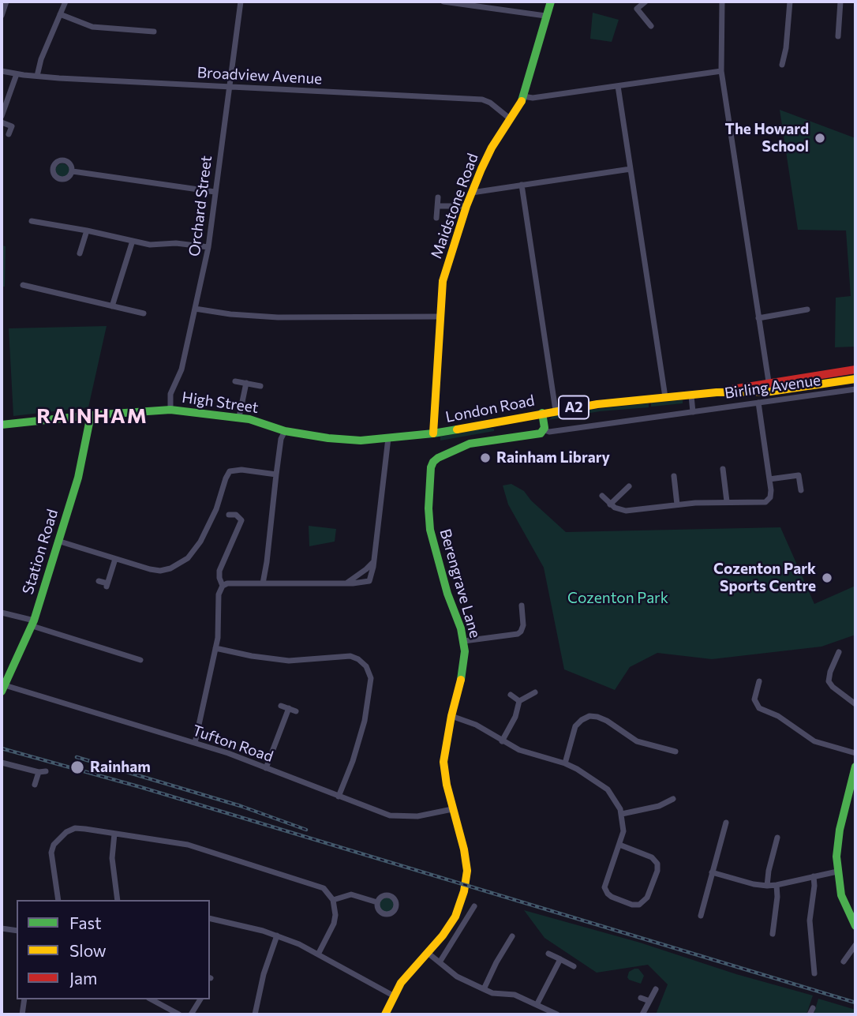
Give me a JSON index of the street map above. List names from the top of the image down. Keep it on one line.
{"streets":{"street":["Broadview Avenue","Orchard Street","Maidstone Road","Birling Avenue","High Street","A2","London Road","Station Road","Berengrave Lane","Tufton Road"]},"crossings":[["Broadview Avenue","Orchard Street"],["Broadview Avenue","Maidstone Road"],["Orchard Street","High Street"],["Maidstone Road","High Street"],["Maidstone Road","London Road"],["Birling Avenue","Berengrave Lane"],["High Street","London Road"],["High Street","Station Road"],["Station Road","Tufton Road"],["Berengrave Lane","Tufton Road"]],"districts":["RAINHAM"],"parks":["Cozenton Park"],"places":["The Howard School","Rainham Library","Cozenton Park Sports Centre","Rainham"],"legend":["Fast","Slow","Jam"]}
